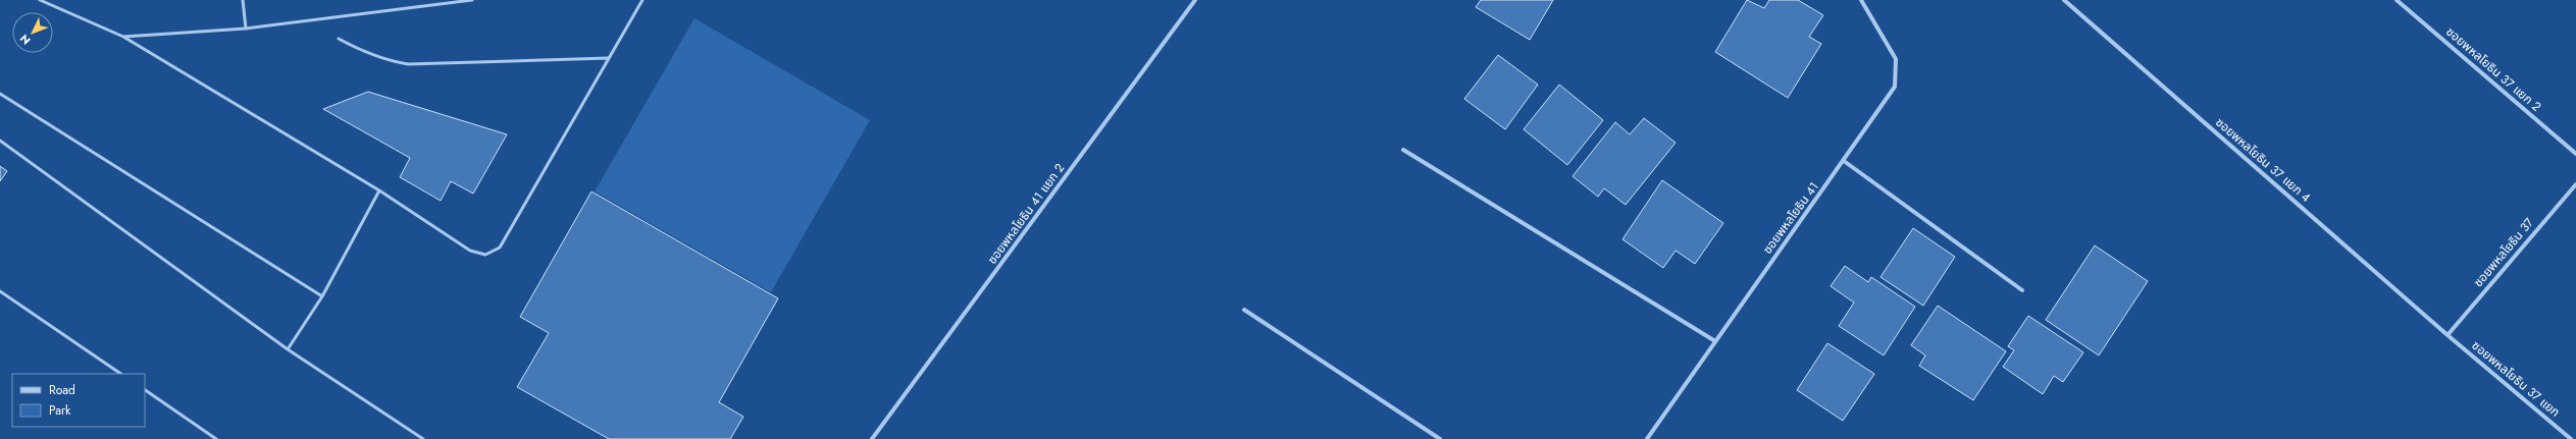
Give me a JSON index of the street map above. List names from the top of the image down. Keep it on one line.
{"streets":{"street":["ซอยพหลโยธิน 37 แยก 2","ซอยพหลโยธิน 37 แยก 4","ซอยพหลโยธิน 41 แยก 2","ซอยพหลโยธิน 41","ซอยพหลโยธิน 37","ซอยพหลโยธิน 37 แยก"]},"crossings":[["ซอยพหลโยธิน 37 แยก 4","ซอยพหลโยธิน 37"],["ซอยพหลโยธิน 37 แยก 4","ซอยพหลโยธิน 37 แยก"],["ซอยพหลโยธิน 37","ซอยพหลโยธิน 37 แยก"]],"legend":["Road","Park"],"north":"bottom left"}
